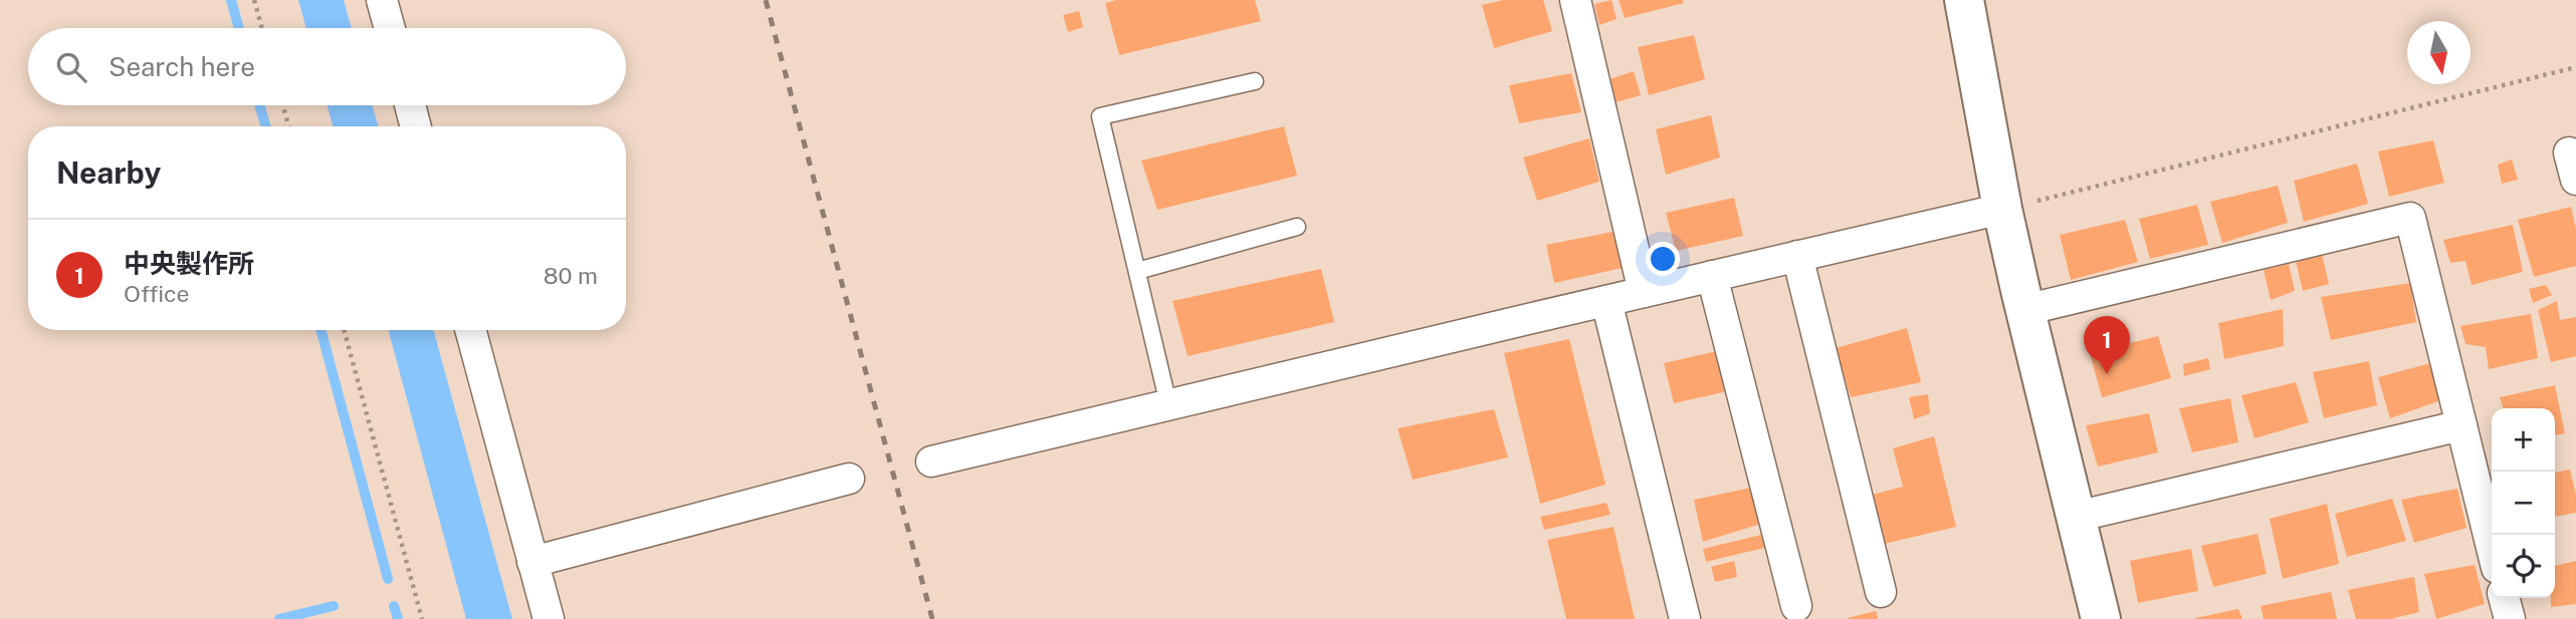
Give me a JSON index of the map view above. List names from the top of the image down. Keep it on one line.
{"north":"bottom","page":{"search":"Search here","heading":"Nearby","list":[{"mark":"1","name":"中央製作所","note":"Office","value":"80 m"}],"pins":"1","map_buttons":["+","−"]}}
